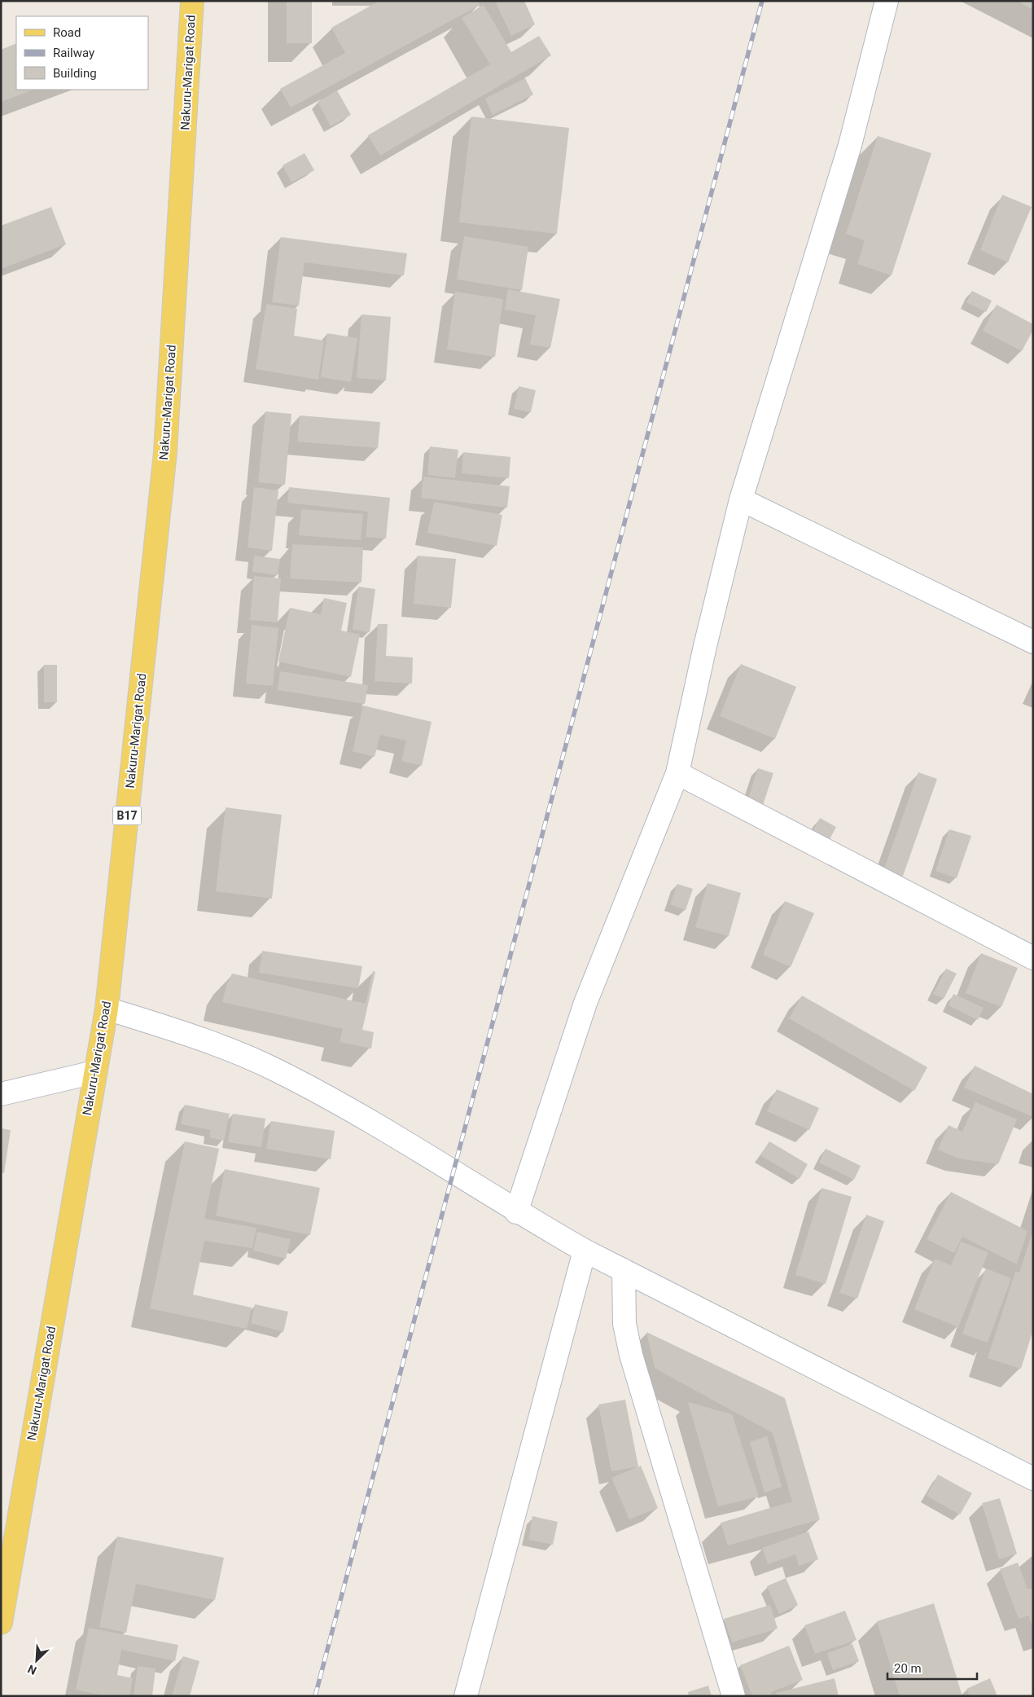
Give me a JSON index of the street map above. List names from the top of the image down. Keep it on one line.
{"streets":{"main road":["Nakuru-Marigat Road","B17"]},"legend":["Road","Railway","Building"],"scale_bar":"20 m","north":"bottom left"}
